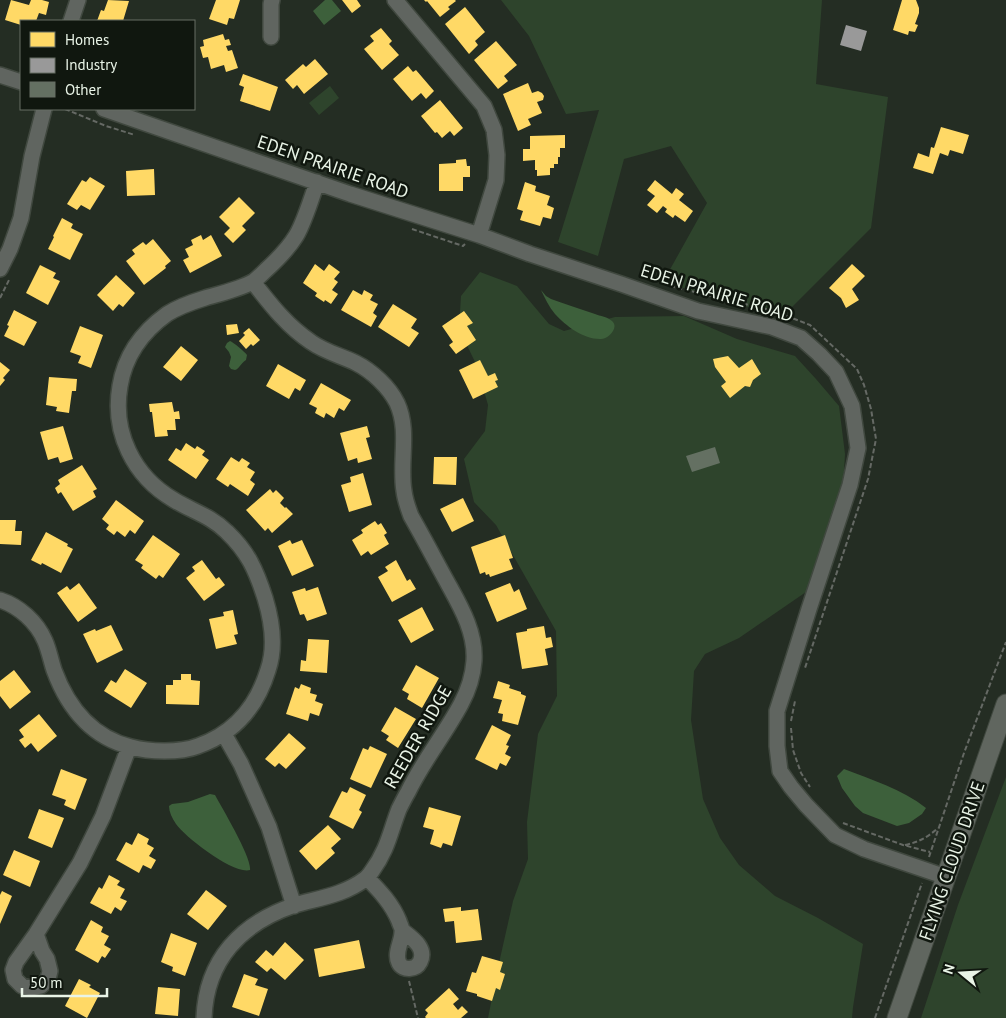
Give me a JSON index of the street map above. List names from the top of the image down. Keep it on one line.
{"streets":{"main road":["FLYING CLOUD DRIVE"],"street":["EDEN PRAIRIE ROAD","REEDER RIDGE"]},"crossings":[["EDEN PRAIRIE ROAD","FLYING CLOUD DRIVE"]],"legend":["Homes","Industry","Other"],"scale_bar":"50 m","north":"left"}
